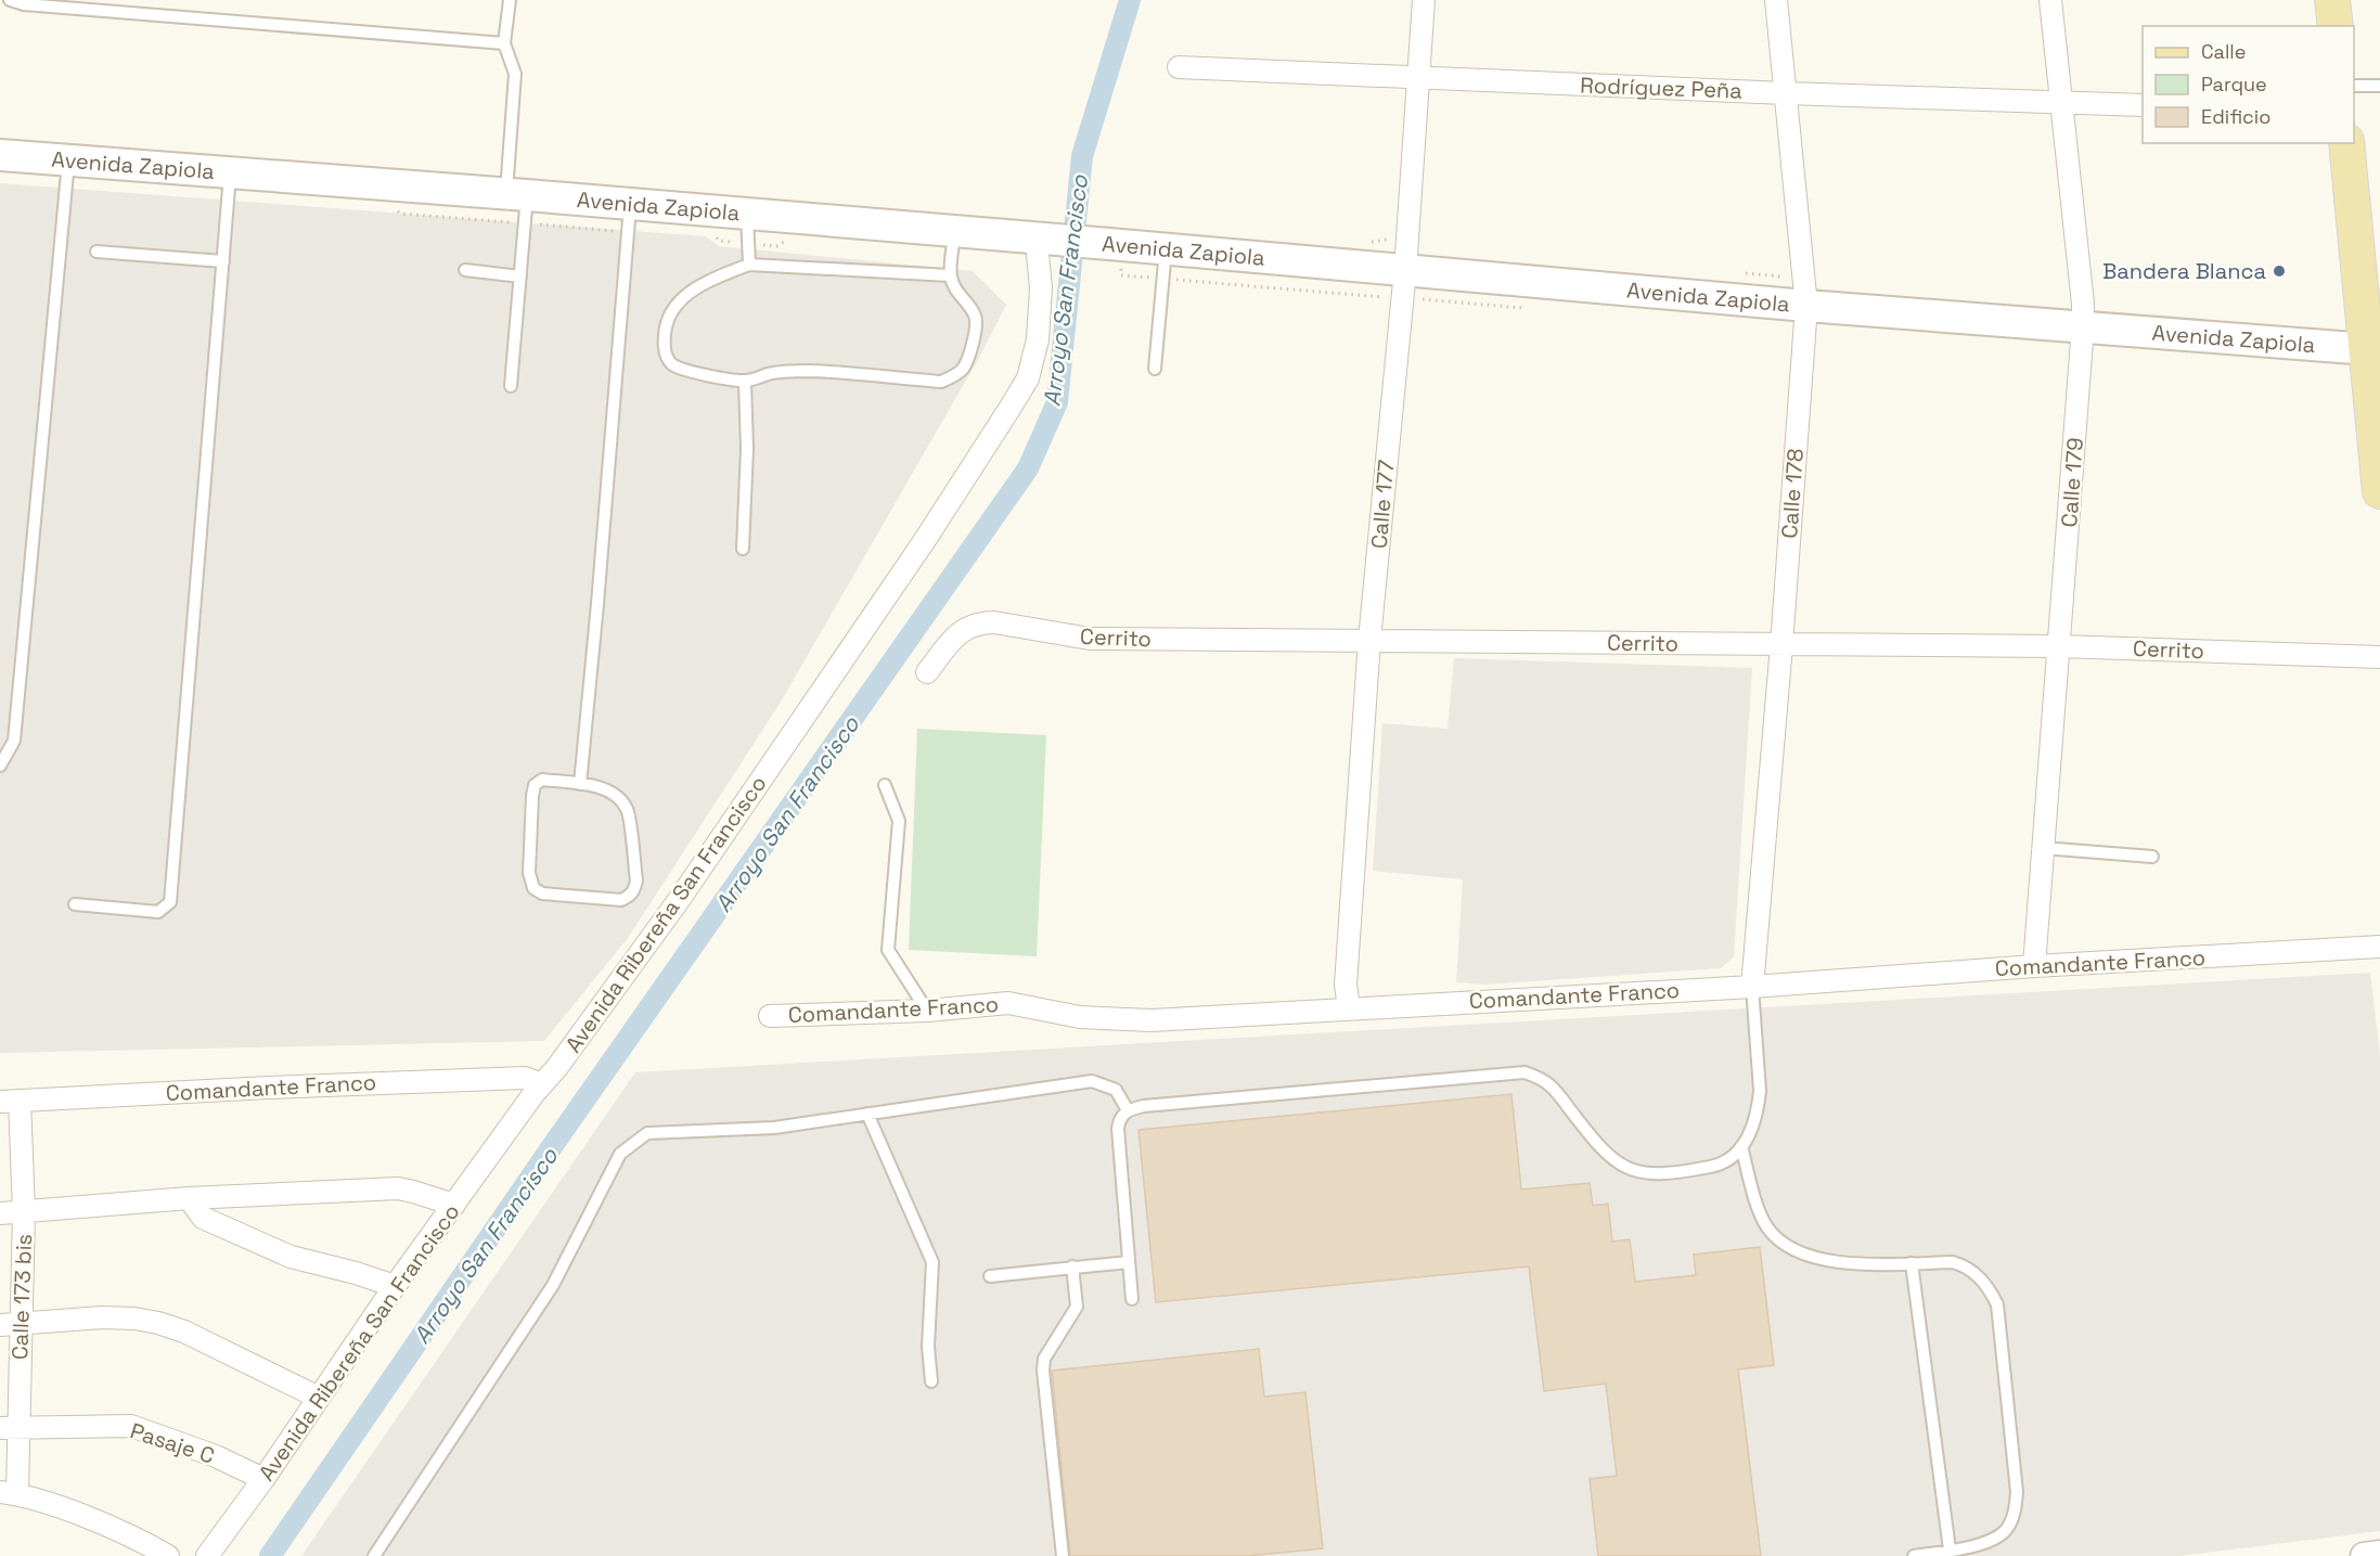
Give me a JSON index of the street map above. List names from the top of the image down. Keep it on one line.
{"streets":{"main road":["Avenida Zapiola"],"street":["Rodríguez Peña","Calle 179","Calle 178","Calle 177","Cerrito","Avenida Ribereña San Francisco","Comandante Franco","Calle 173 bis","Pasaje C"]},"crossings":[["Rodríguez Peña","Calle 179"],["Rodríguez Peña","Calle 178"],["Rodríguez Peña","Calle 177"],["Avenida Zapiola","Calle 179"],["Avenida Zapiola","Calle 178"],["Avenida Zapiola","Calle 177"],["Avenida Zapiola","Avenida Ribereña San Francisco"],["Calle 179","Cerrito"],["Calle 179","Comandante Franco"],["Calle 178","Cerrito"],["Calle 178","Comandante Franco"],["Calle 177","Cerrito"],["Calle 177","Comandante Franco"],["Avenida Ribereña San Francisco","Comandante Franco"],["Avenida Ribereña San Francisco","Pasaje C"],["Comandante Franco","Calle 173 bis"],["Calle 173 bis","Pasaje C"]],"water":["Arroyo San Francisco"],"places":["Bandera Blanca"],"legend":["Calle","Parque","Edificio"]}
